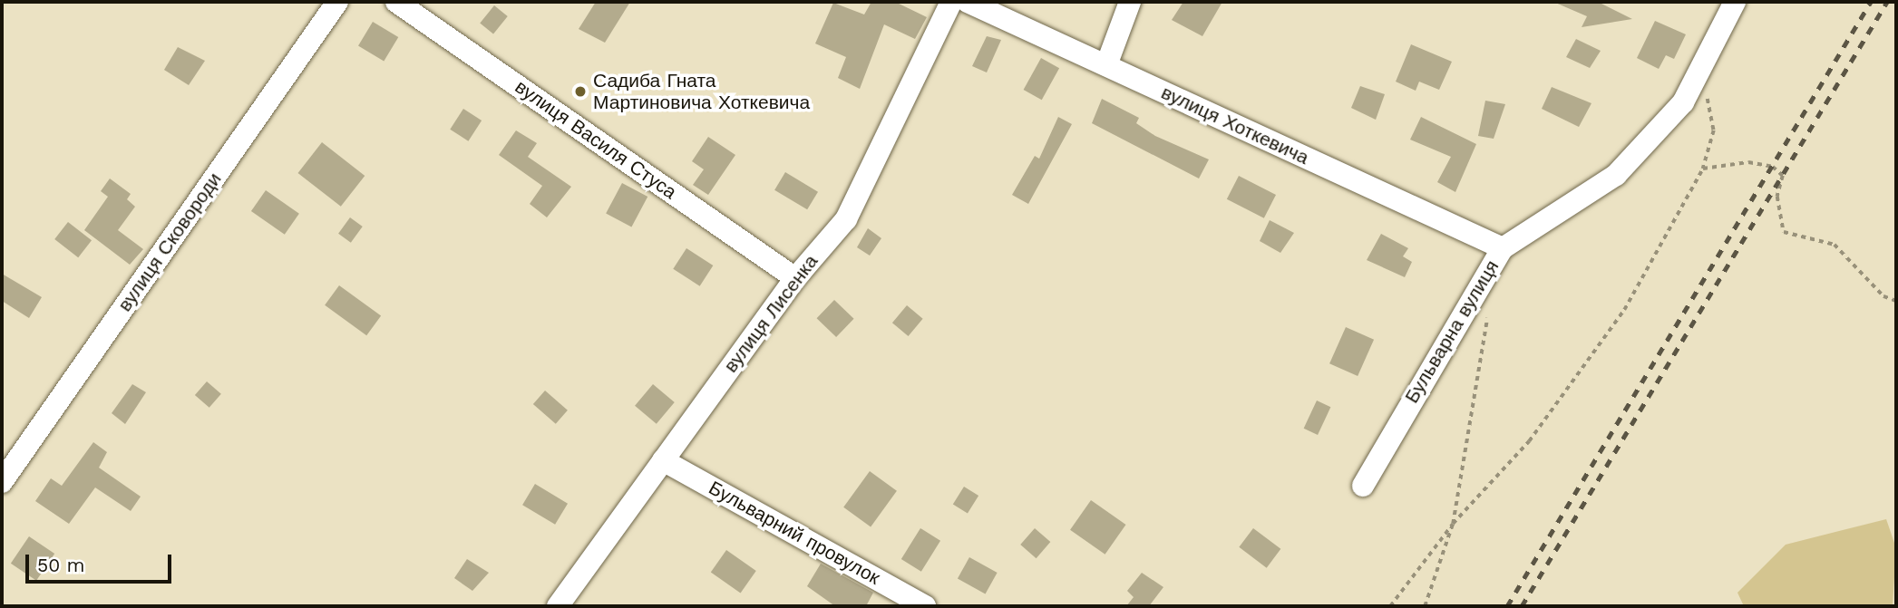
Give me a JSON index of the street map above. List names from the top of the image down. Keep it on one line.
{"streets":{"street":["вулиця Хоткевича","вулиця Василя Стуса","вулиця Сковороди","вулиця Лисенка","Бульварна вулиця","Бульварний провулок"]},"crossings":[["вулиця Хоткевича","Бульварна вулиця"],["вулиця Василя Стуса","вулиця Лисенка"],["вулиця Лисенка","Бульварний провулок"]],"places":["Садиба Гната Мартиновича Хоткевича"],"scale_bar":"50 m"}
